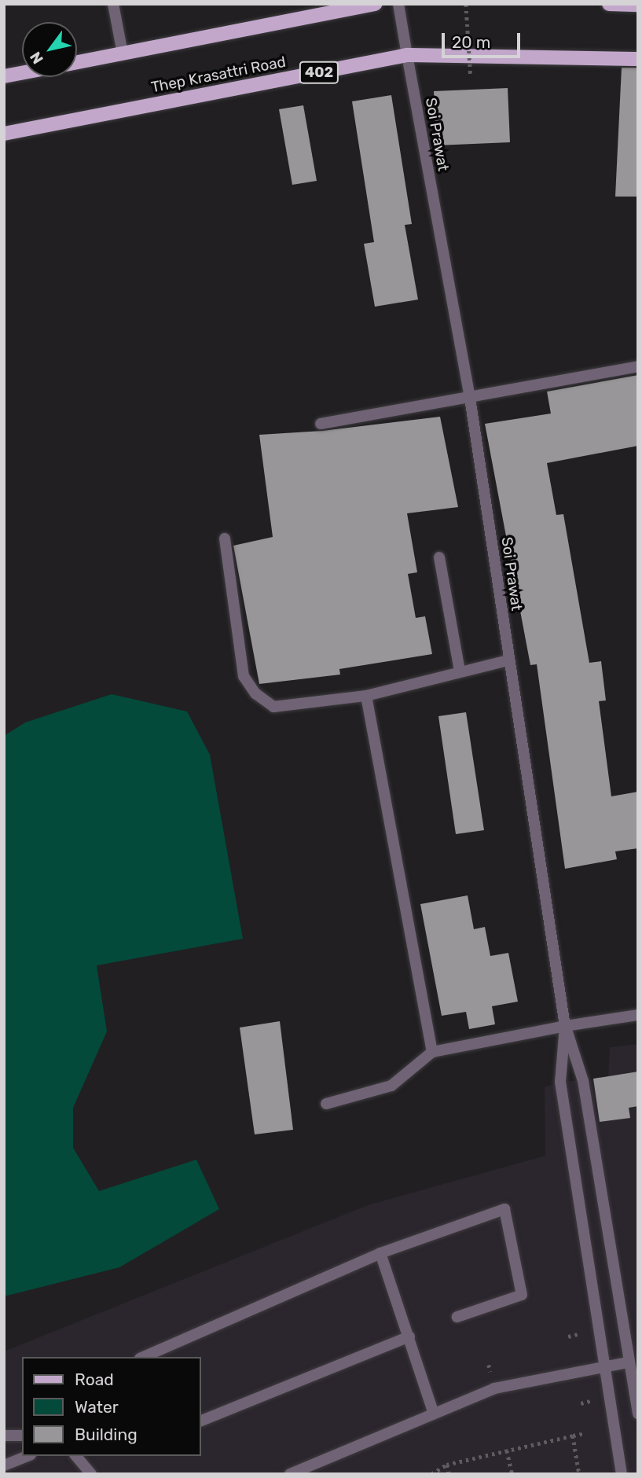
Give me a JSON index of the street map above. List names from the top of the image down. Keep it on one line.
{"streets":{"main road":["402","Thep Krasattri Road"],"street":["Soi Prawat"]},"crossings":[["Thep Krasattri Road","Soi Prawat"]],"legend":["Road","Water","Building"],"scale_bar":"20 m","north":"bottom left"}
